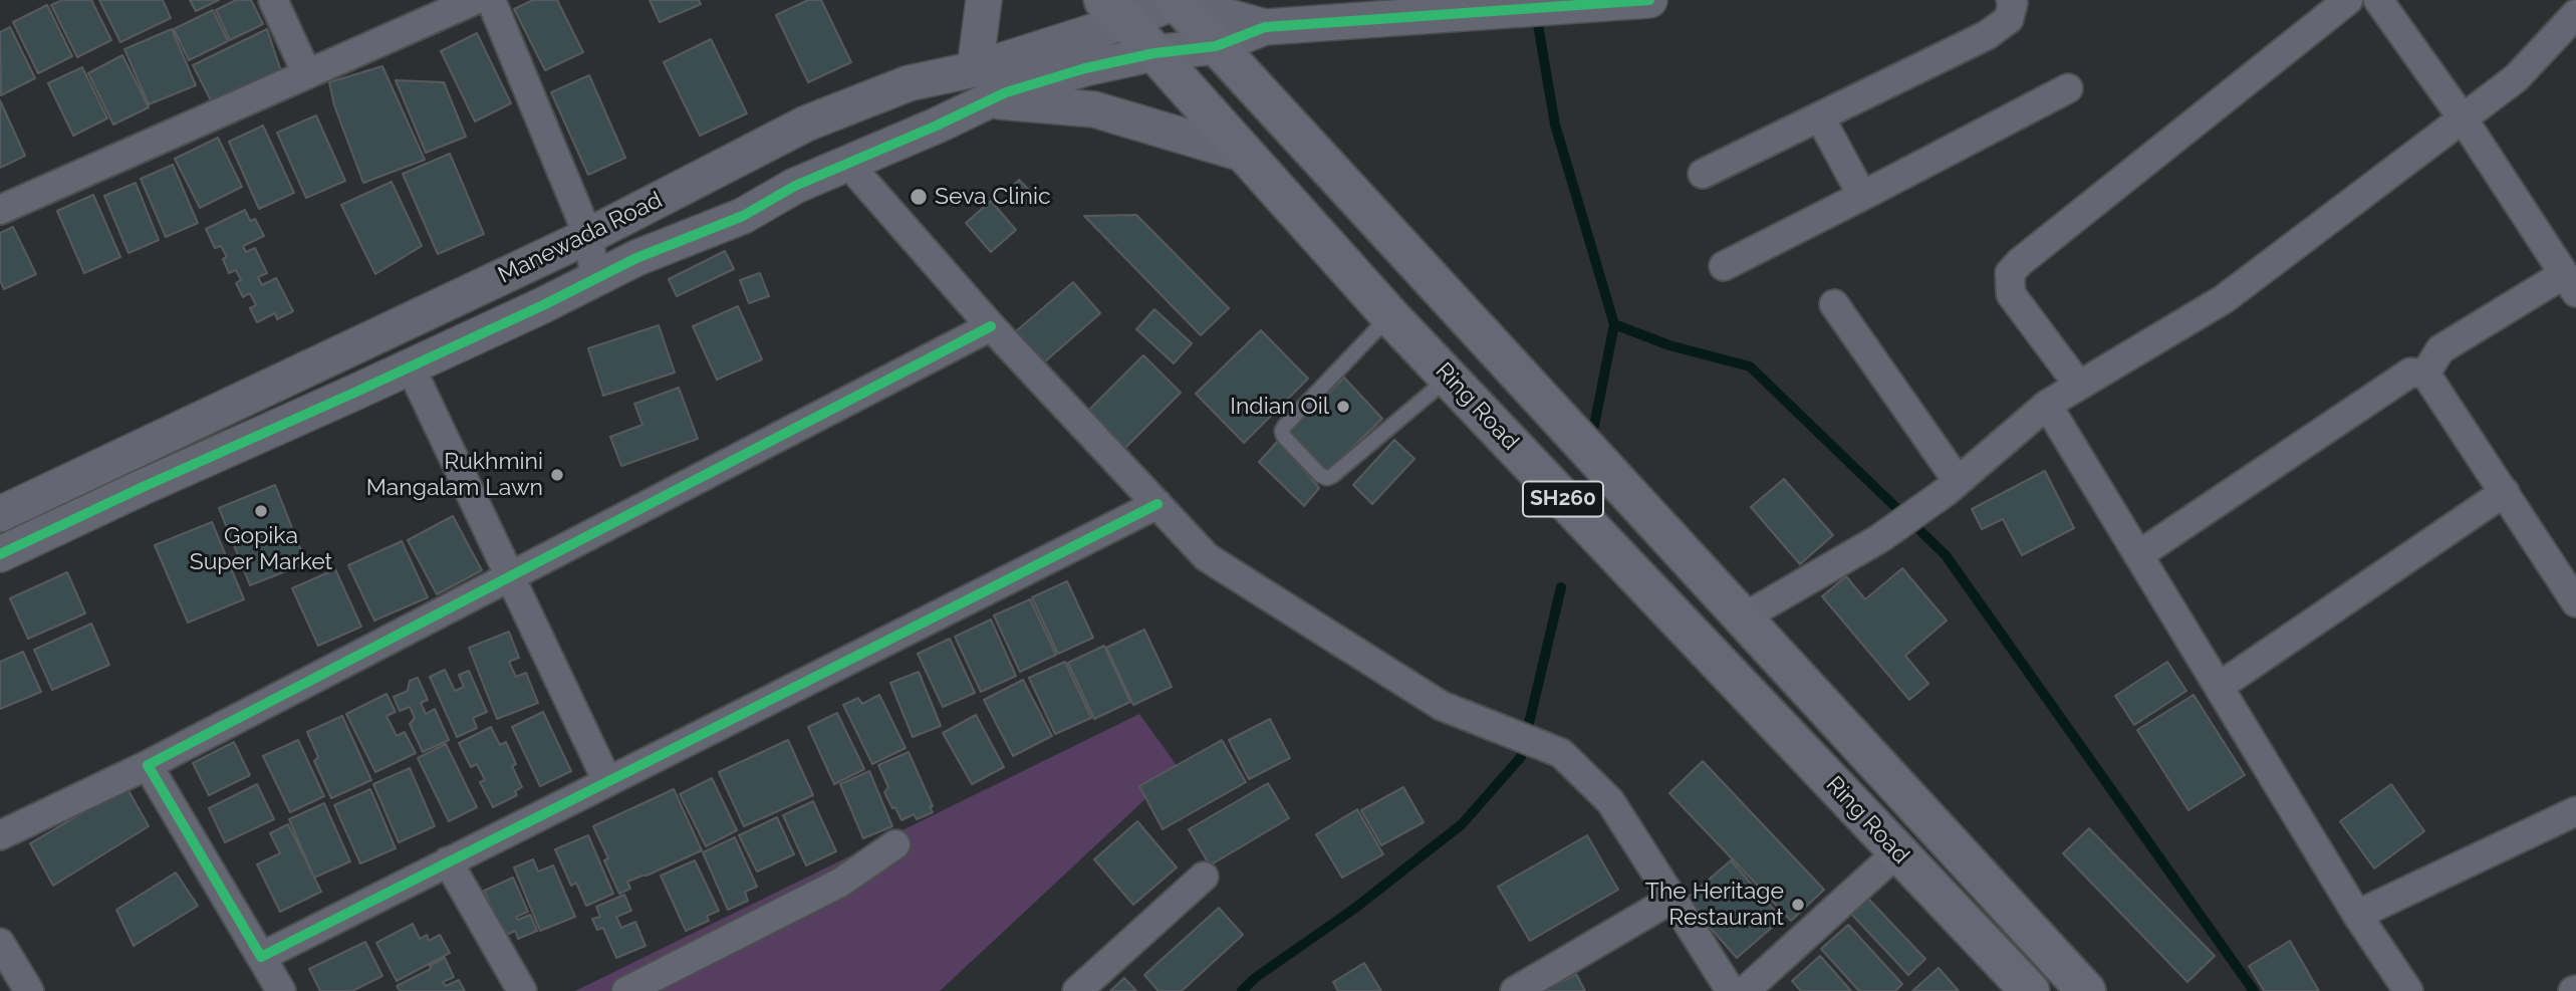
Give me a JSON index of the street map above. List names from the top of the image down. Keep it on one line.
{"streets":{"highway":["Ring Road","SH260"],"street":["Manewada Road"]},"crossings":[["Manewada Road","Ring Road"]],"places":["Seva Clinic","Indian Oil","Rukhmini Mangalam Lawn","Gopika Super Market","The Heritage Restaurant"]}
